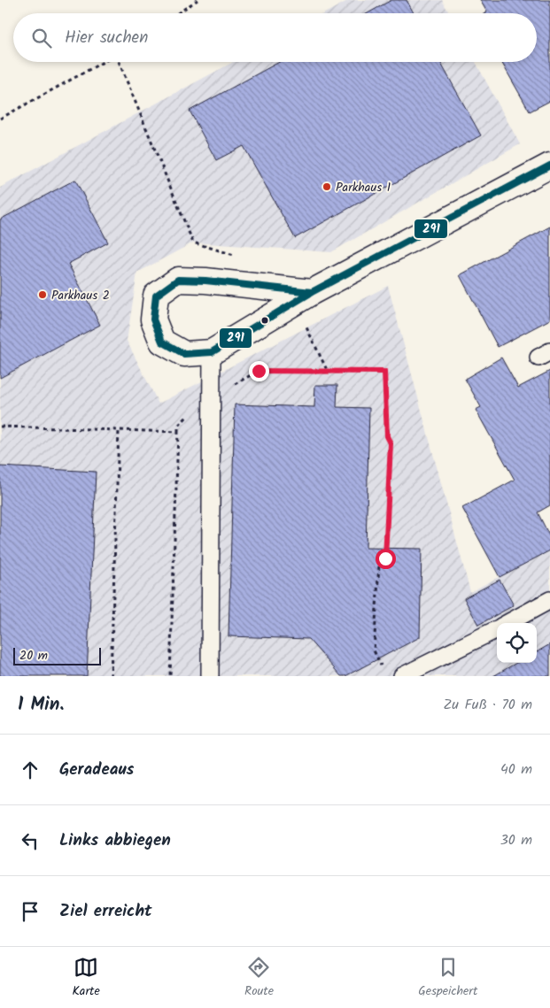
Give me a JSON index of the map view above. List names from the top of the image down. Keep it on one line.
{"places":["Parkhaus 1","Parkhaus 2"],"lines":["transit line 291"],"scale_bar":"20 m","page":{"search":"Hier suchen","scale":"20 m","heading":["1 Min.","Zu Fuß · 70 m"],"list":[["Geradeaus","40 m"],["Links abbiegen","30 m"],"Ziel erreicht"],"nav":["Karte","Route","Gespeichert"]}}
